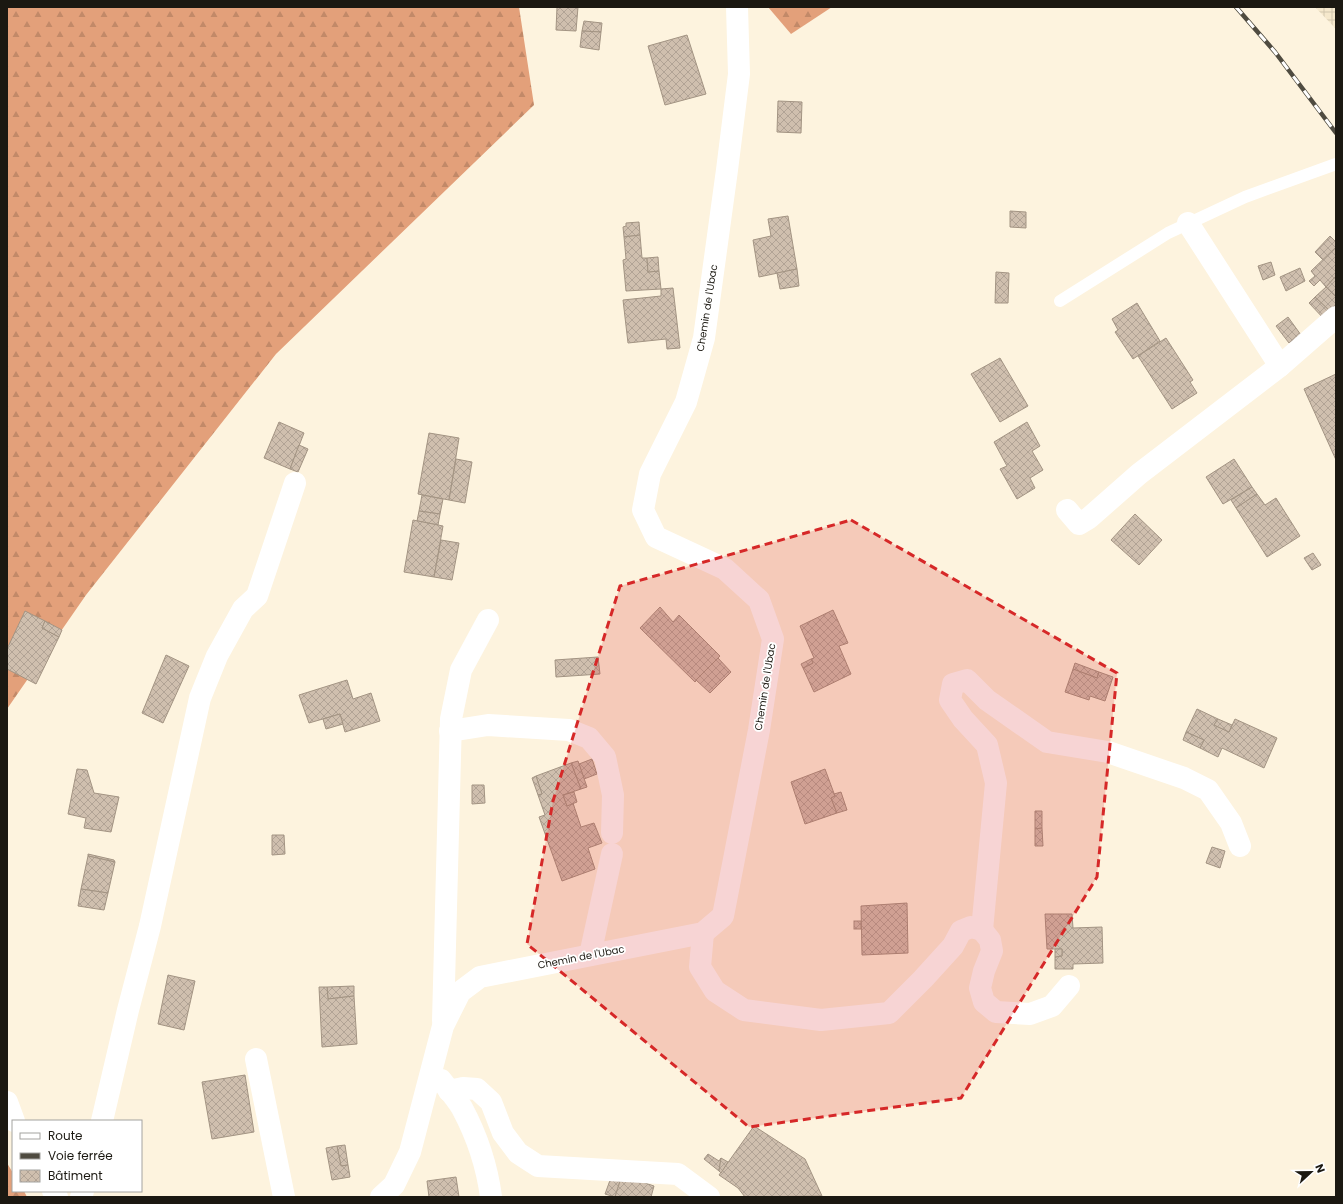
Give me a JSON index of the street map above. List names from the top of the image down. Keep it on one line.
{"streets":{"street":["Chemin de l'Ubac"]},"legend":["Route","Voie ferrée","Bâtiment"],"north":"right"}
